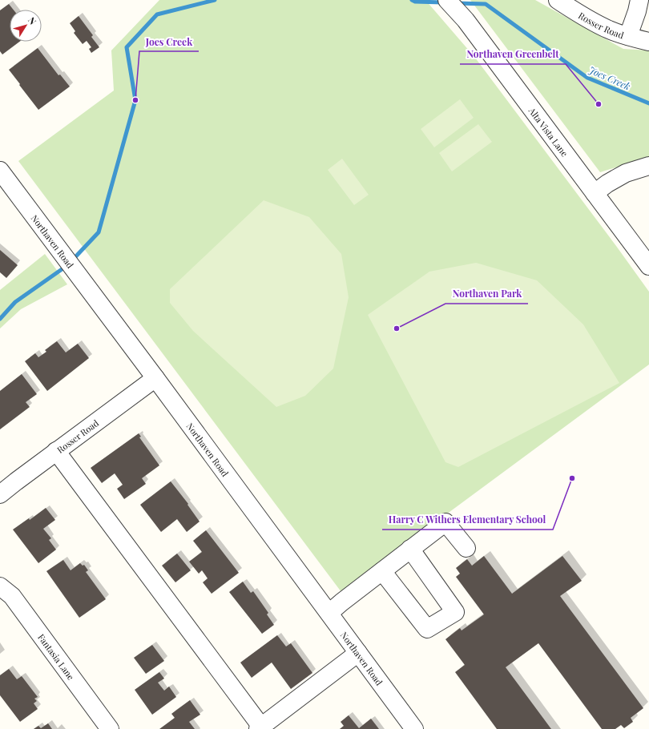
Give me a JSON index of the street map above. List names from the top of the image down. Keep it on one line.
{"streets":{"street":["Rosser Road","Alta Vista Lane","Northaven Road","Fantasia Lane"]},"crossings":[["Rosser Road","Northaven Road"]],"water":["Joes Creek"],"places":["Joes Creek","Northaven Greenbelt","Northaven Park","Harry C Withers Elementary School"],"north":"top right"}
